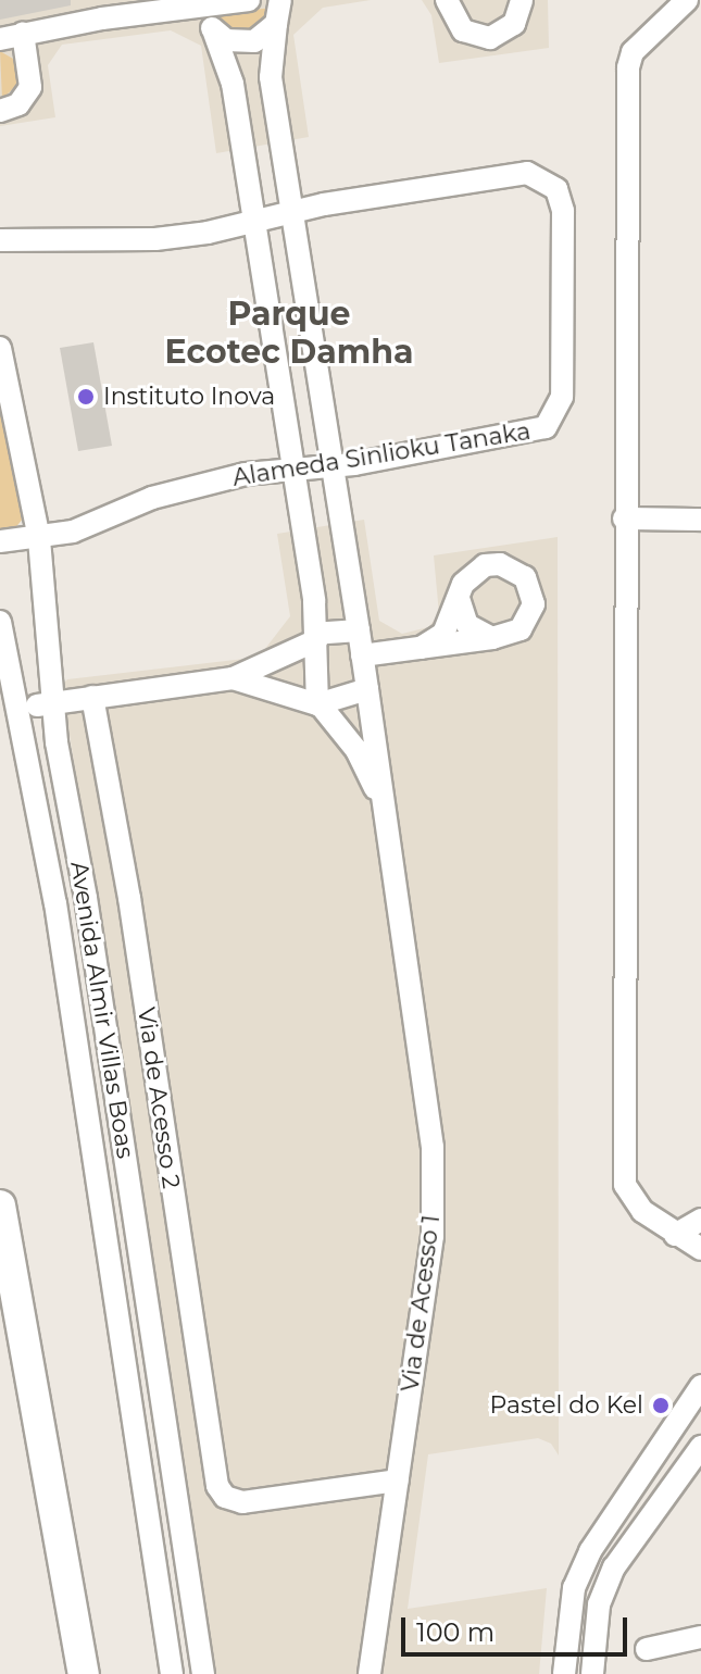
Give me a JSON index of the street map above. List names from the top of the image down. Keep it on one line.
{"streets":{"street":["Alameda Sinlioku Tanaka","Avenida Almir Villas Boas","Via de Acesso 2","Via de Acesso 1"]},"crossings":[["Alameda Sinlioku Tanaka","Avenida Almir Villas Boas"],["Via de Acesso 2","Via de Acesso 1"]],"districts":["Parque Ecotec Damha"],"places":["Instituto Inova","Pastel do Kel"],"scale_bar":"100 m"}
